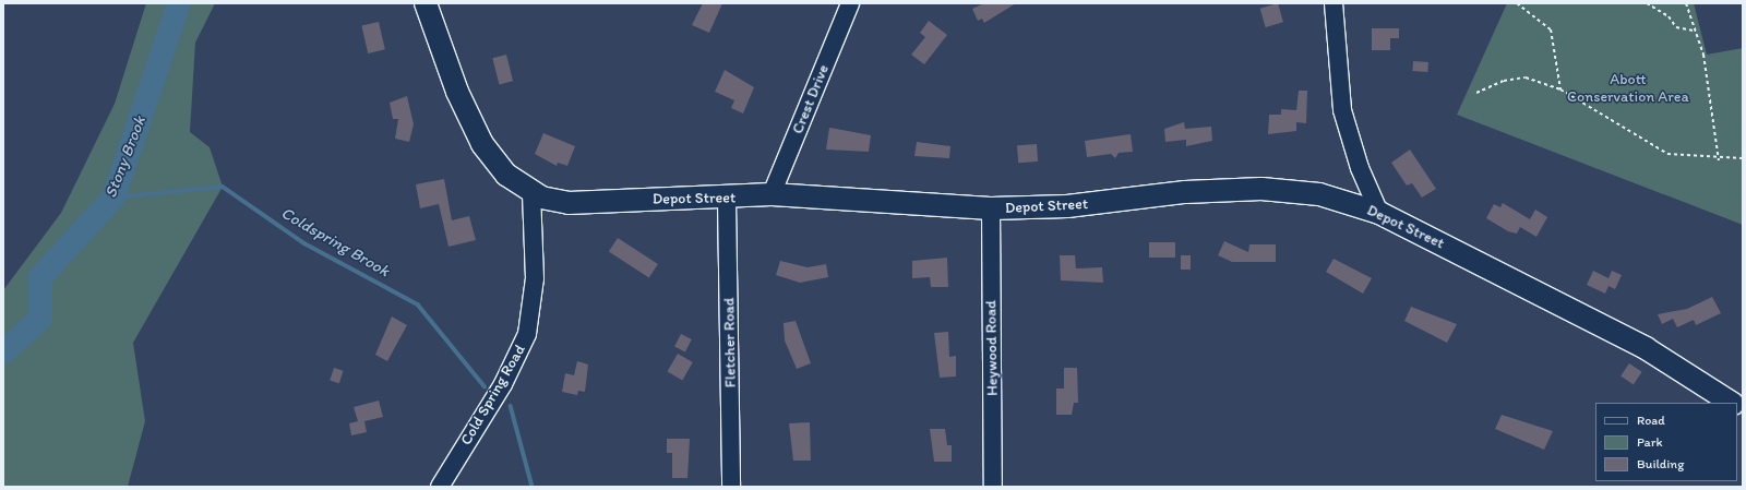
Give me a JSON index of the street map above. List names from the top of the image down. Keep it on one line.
{"streets":{"main road":["Depot Street"],"street":["Crest Drive","Fletcher Road","Heywood Road","Cold Spring Road"]},"crossings":[["Crest Drive","Depot Street"],["Depot Street","Fletcher Road"],["Depot Street","Heywood Road"],["Depot Street","Cold Spring Road"]],"water":["Stony Brook","Coldspring Brook"],"parks":["Abott Conservation Area"],"legend":["Road","Park","Building"]}
